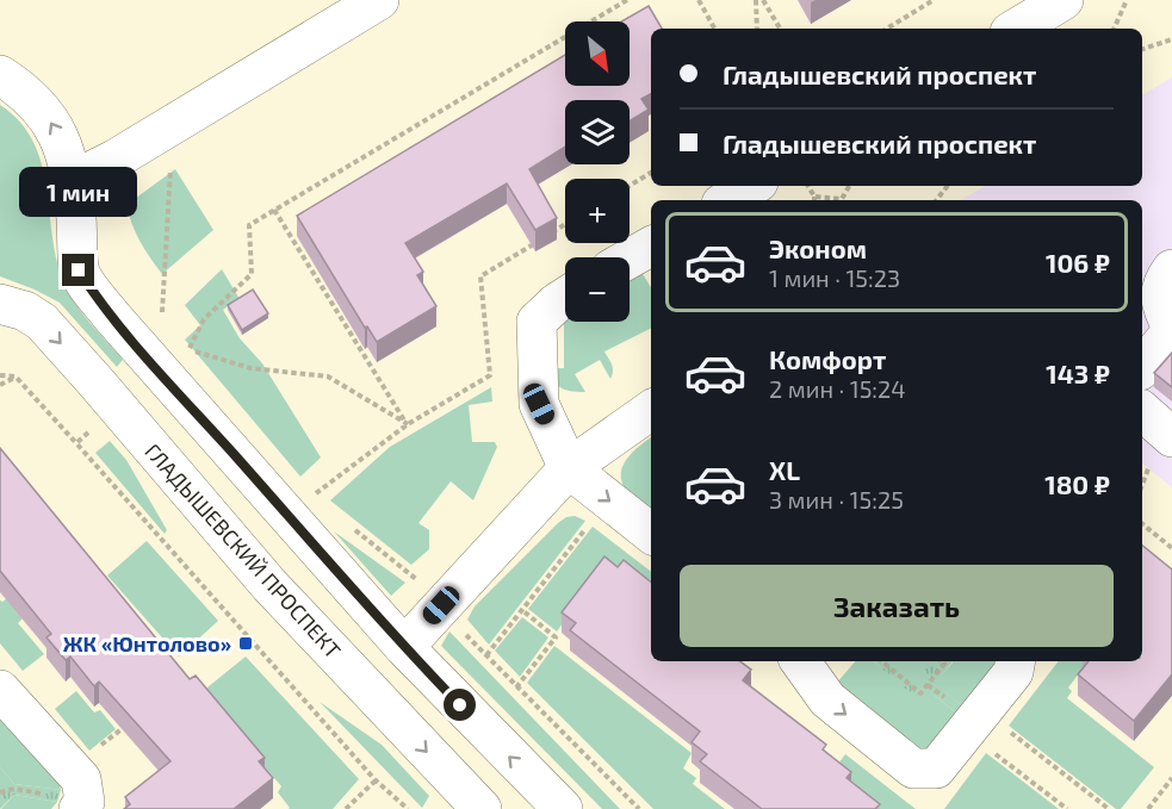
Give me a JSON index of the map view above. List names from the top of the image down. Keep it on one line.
{"streets":{"street":["ГЛАДЫШЕВСКИЙ ПРОСПЕКТ"]},"places":{"transit":["ЖК «Юнтолово»"]},"north":"bottom right","page":{"map_buttons":["+","−"],"banner":["Гладышевский проспект","Гладышевский проспект"],"bubble":"1 мин","list":[{"name":"Эконом","note":"1 мин · 15:23","value":"106 ₽"},{"name":"Комфорт","note":"2 мин · 15:24","value":"143 ₽"},{"name":"XL","note":"3 мин · 15:25","value":"180 ₽"}],"buttons":"Заказать"}}
